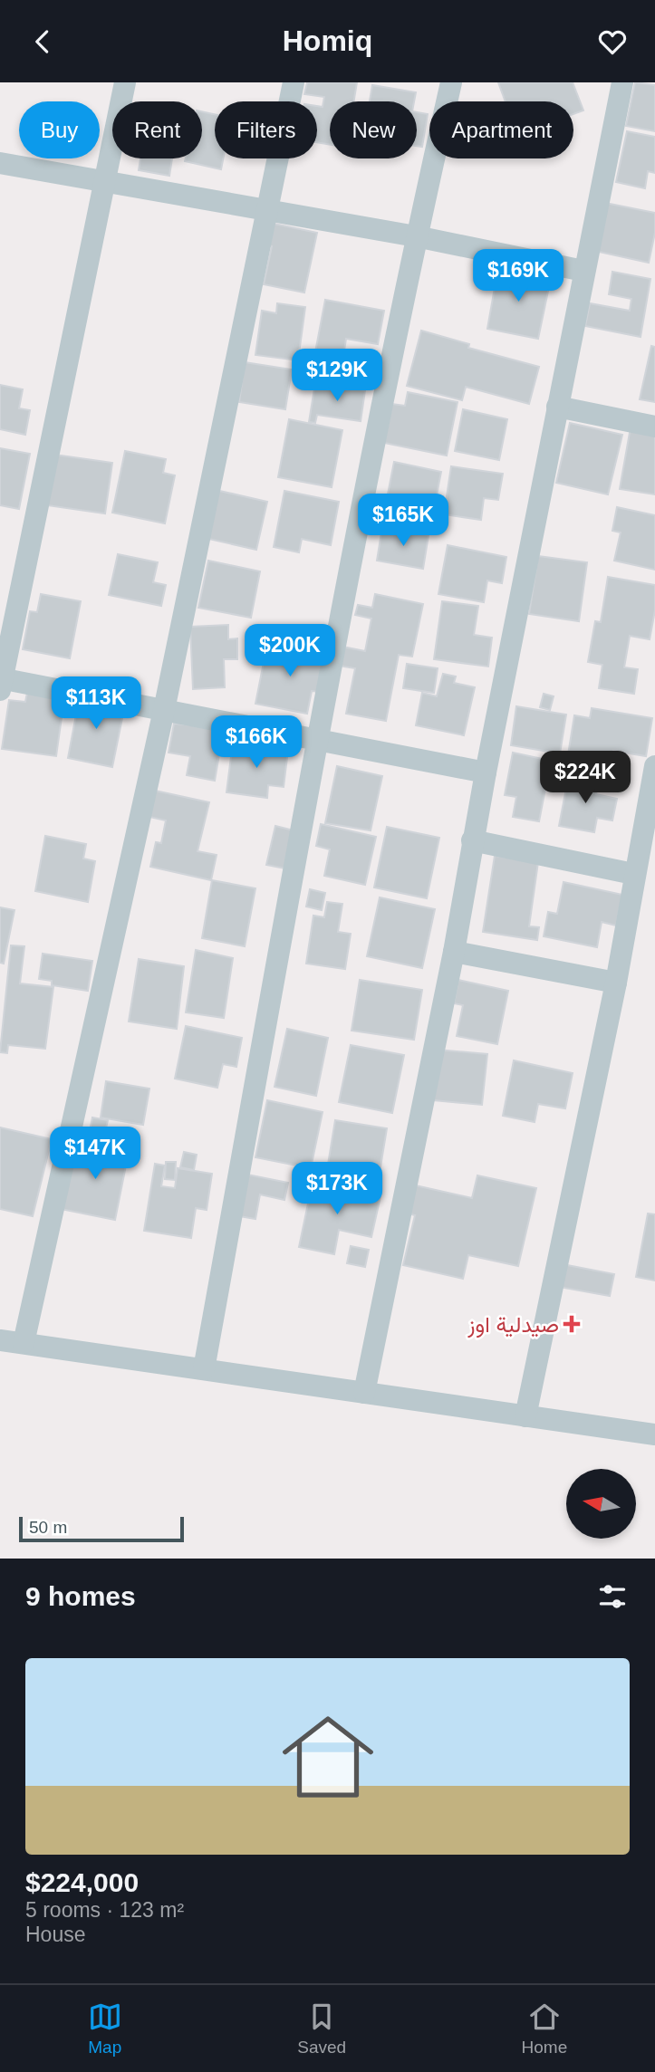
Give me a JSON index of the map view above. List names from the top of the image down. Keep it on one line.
{"places":{"health":["صيدلية اوز"]},"scale_bar":"50 m","north":"left","page":{"header":"Homiq","chip":["Buy","Rent","Filters","New","Apartment"],"price":["$169K","$129K","$165K","$200K","$113K","$166K","$224K","$147K","$173K"],"scale":"50 m","heading":"9 homes","list":[{"name":"$224,000","note":"5 rooms · 123 m² · House"}],"tabs":["Map","Saved","Home"]}}
